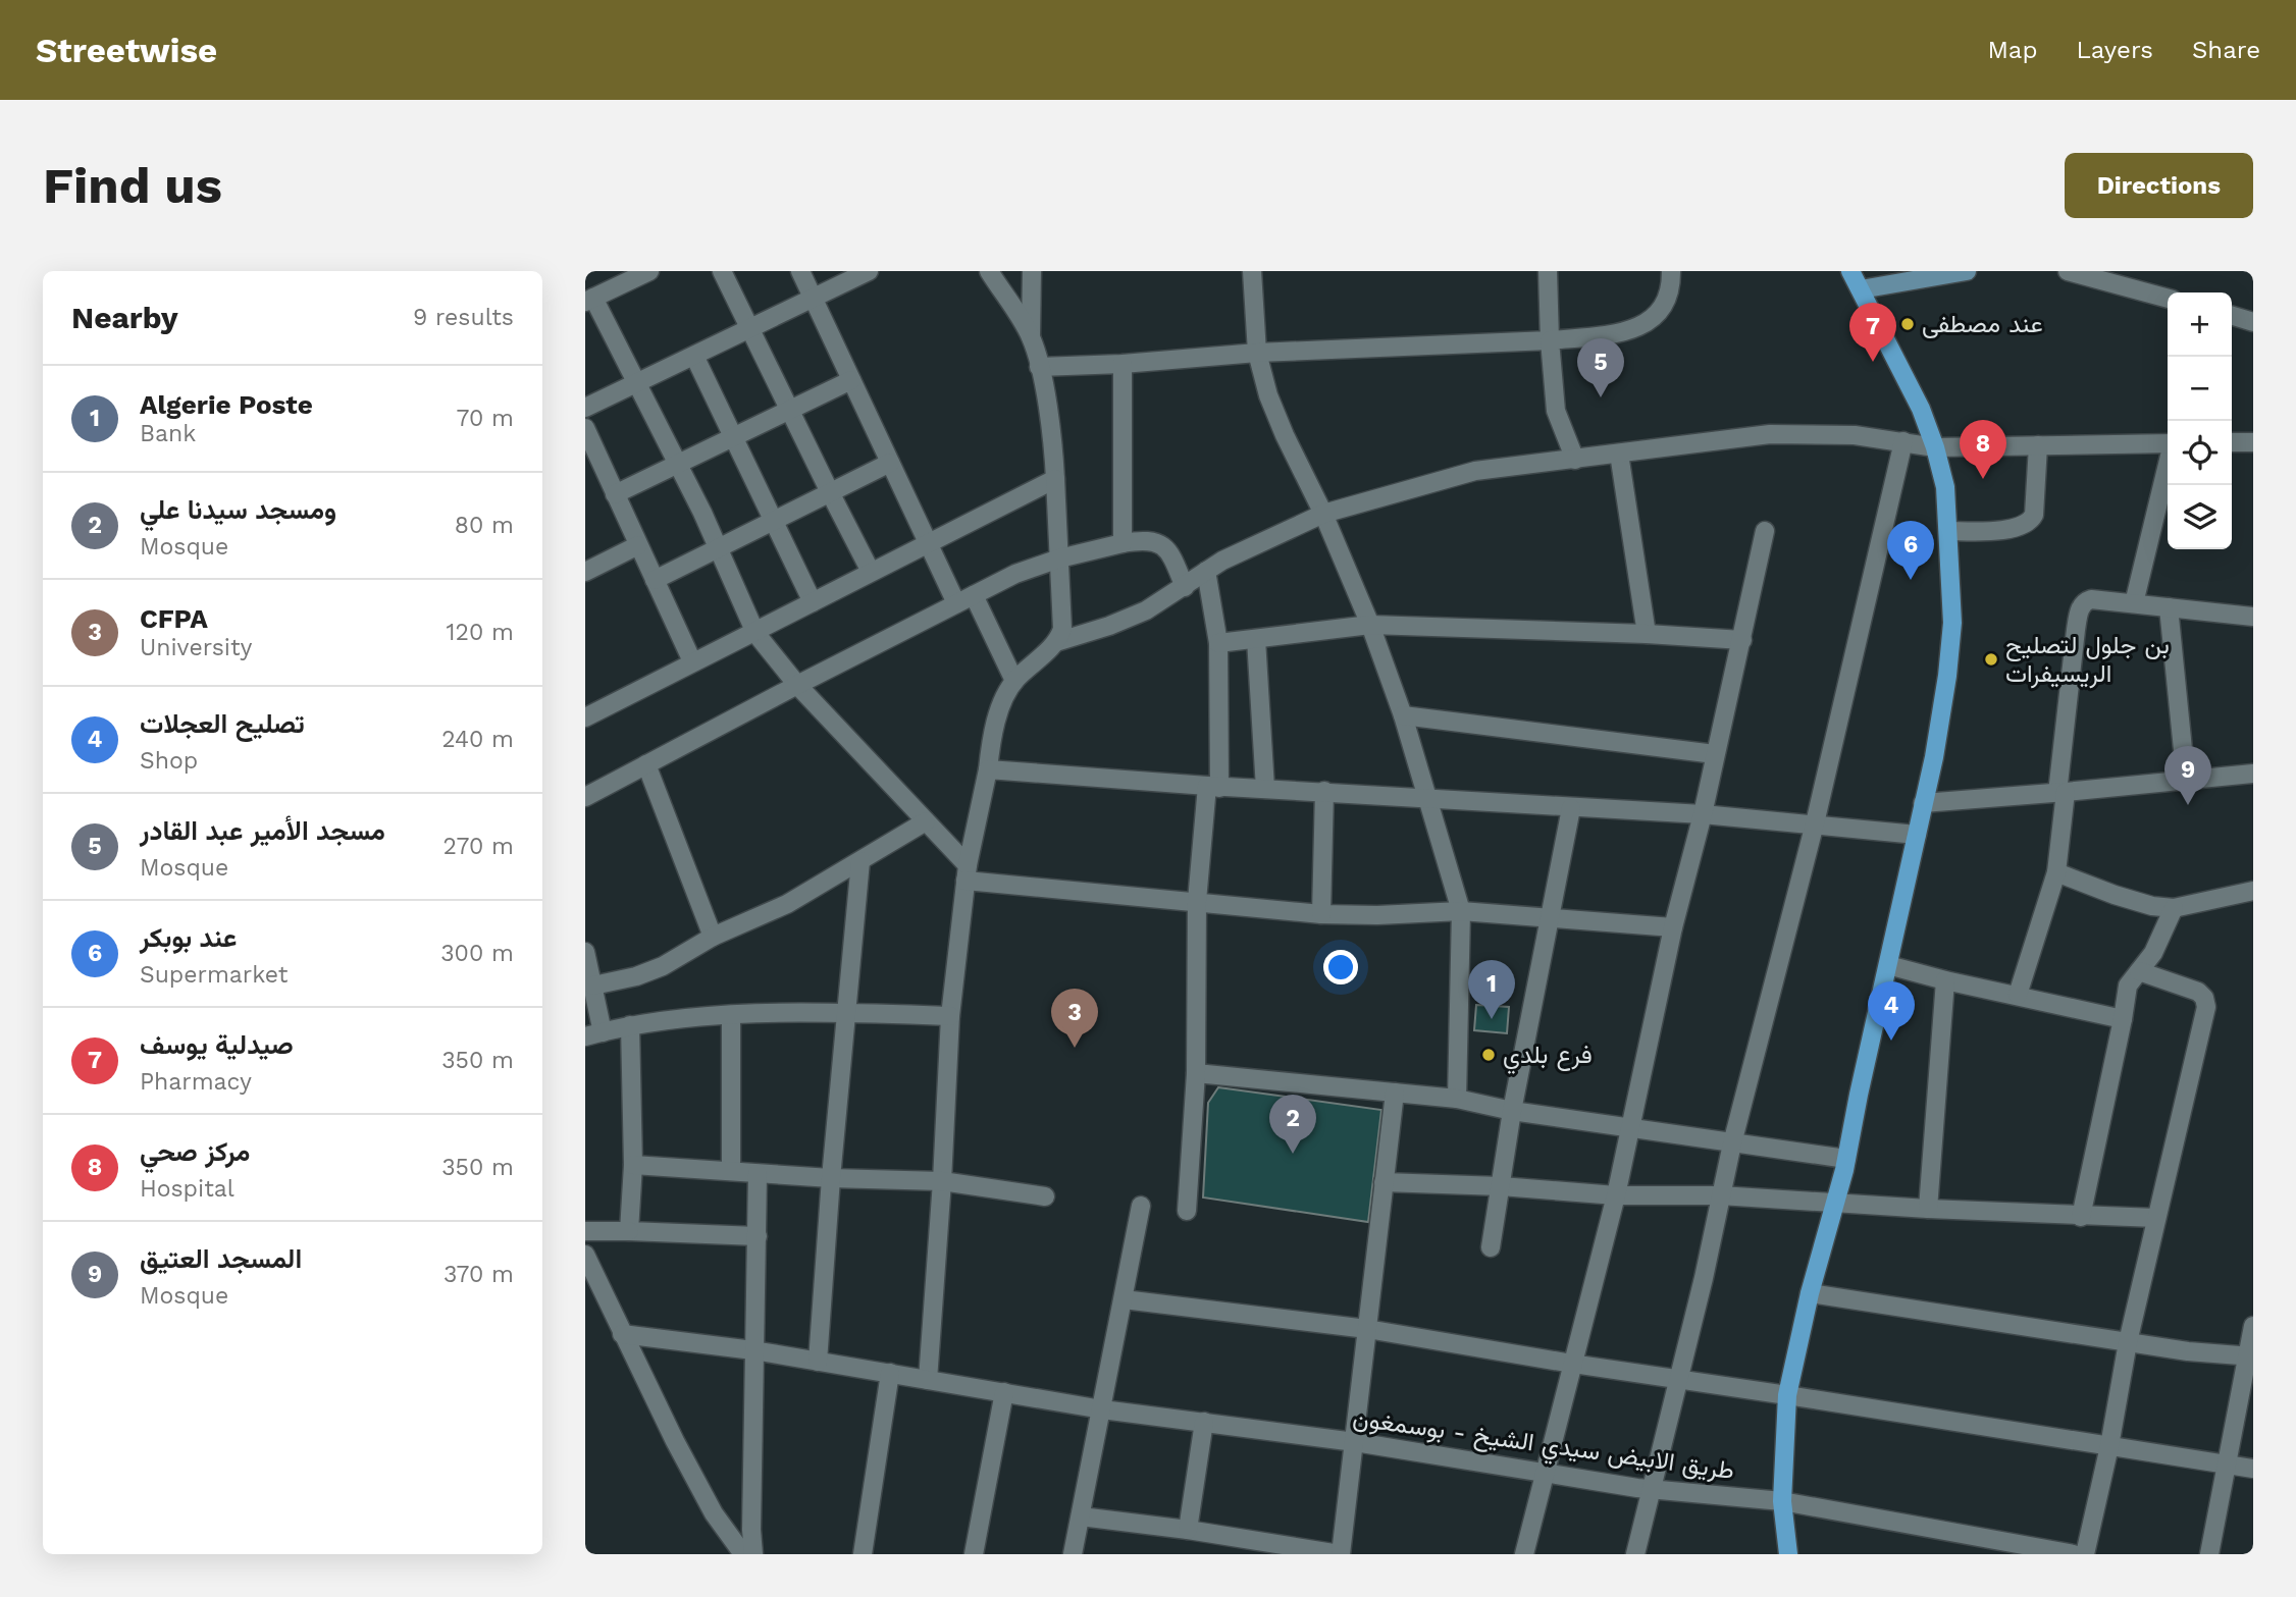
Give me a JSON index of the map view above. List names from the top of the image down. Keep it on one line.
{"streets":{"street":["طريق الابيض سيدي الشيخ - بوسمغون"]},"places":["عند مصطفى","بن جلول لتصليح الريسيفرات","فرع بلدي"],"page":{"header":"Streetwise","nav":["Map","Layers","Share"],"buttons":"Directions","title":"Find us","heading":["Nearby","9 results"],"map_buttons":["+","−"],"pins":["7","5","8","6","9","1","4","3","2"],"list":[{"mark":"1","name":"Algerie Poste","note":"Bank","value":"70 m"},{"mark":"2","name":"ومسجد سيدنا علي","note":"Mosque","value":"80 m"},{"mark":"3","name":"CFPA","note":"University","value":"120 m"},{"mark":"4","name":"تصليح العجلات","note":"Shop","value":"240 m"},{"mark":"5","name":"مسجد الأمير عبد القادر","note":"Mosque","value":"270 m"},{"mark":"6","name":"عند بوبكر","note":"Supermarket","value":"300 m"},{"mark":"7","name":"صيدلية يوسف","note":"Pharmacy","value":"350 m"},{"mark":"8","name":"مركز صحي","note":"Hospital","value":"350 m"},{"mark":"9","name":"المسجد العتيق","note":"Mosque","value":"370 m"}]}}
